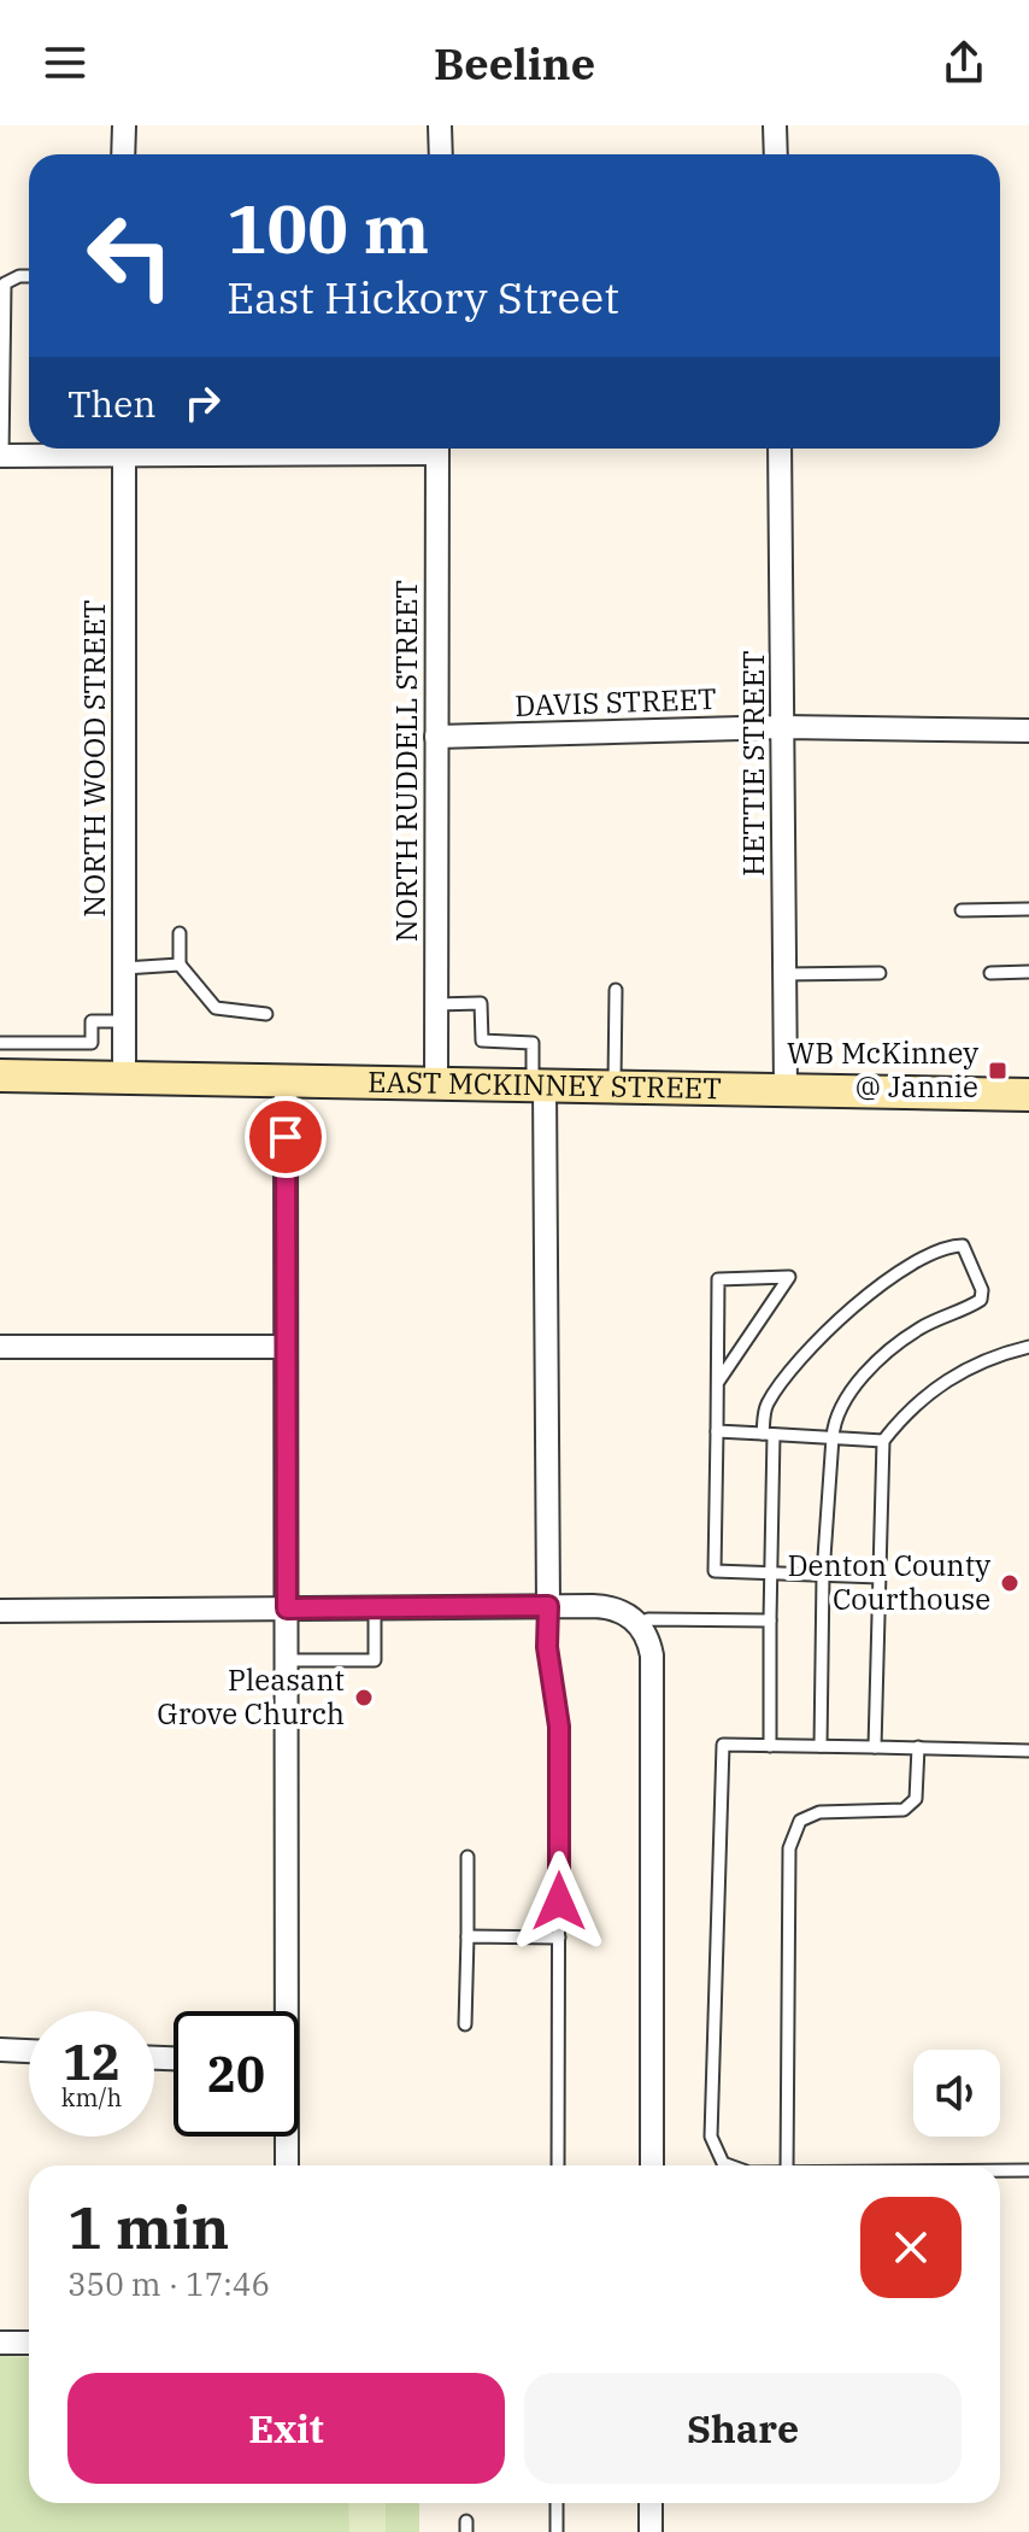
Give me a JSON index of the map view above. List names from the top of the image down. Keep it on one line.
{"streets":{"main road":["EAST MCKINNEY STREET"],"street":["DAVIS STREET","NORTH WOOD STREET","NORTH RUDDELL STREET","HETTIE STREET"]},"crossings":[["DAVIS STREET","NORTH RUDDELL STREET"],["DAVIS STREET","HETTIE STREET"],["NORTH WOOD STREET","EAST MCKINNEY STREET"],["NORTH RUDDELL STREET","EAST MCKINNEY STREET"],["HETTIE STREET","EAST MCKINNEY STREET"]],"places":{"transit":["WB McKinney @ Jannie"],"other":["Denton County Courthouse","Pleasant Grove Church"]},"page":{"header":"Beeline","turn":["100 m","East Hickory Street"],"then":"Then","speed":"12 km/h","limit":"20","heading":["1 min","350 m · 17:46"],"buttons":["Exit","Share"]}}
